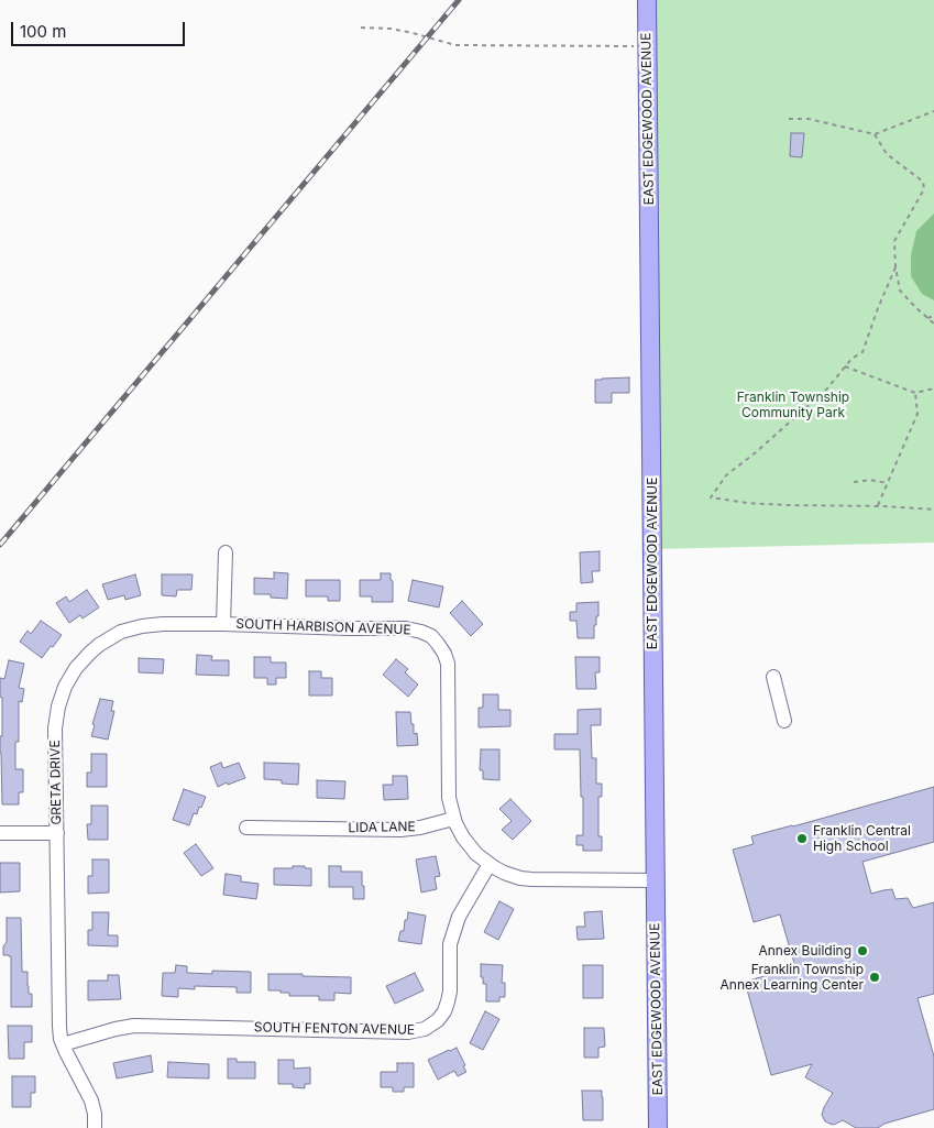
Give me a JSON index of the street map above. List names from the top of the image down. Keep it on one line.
{"streets":{"main road":["EAST EDGEWOOD AVENUE"],"street":["SOUTH HARBISON AVENUE","GRETA DRIVE","LIDA LANE","SOUTH FENTON AVENUE"]},"crossings":[["SOUTH HARBISON AVENUE","GRETA DRIVE"],["SOUTH HARBISON AVENUE","LIDA LANE"],["GRETA DRIVE","SOUTH FENTON AVENUE"]],"parks":["Franklin Township Community Park"],"places":["Franklin Central High School","Annex Building","Franklin Township Annex Learning Center"],"scale_bar":"100 m"}
